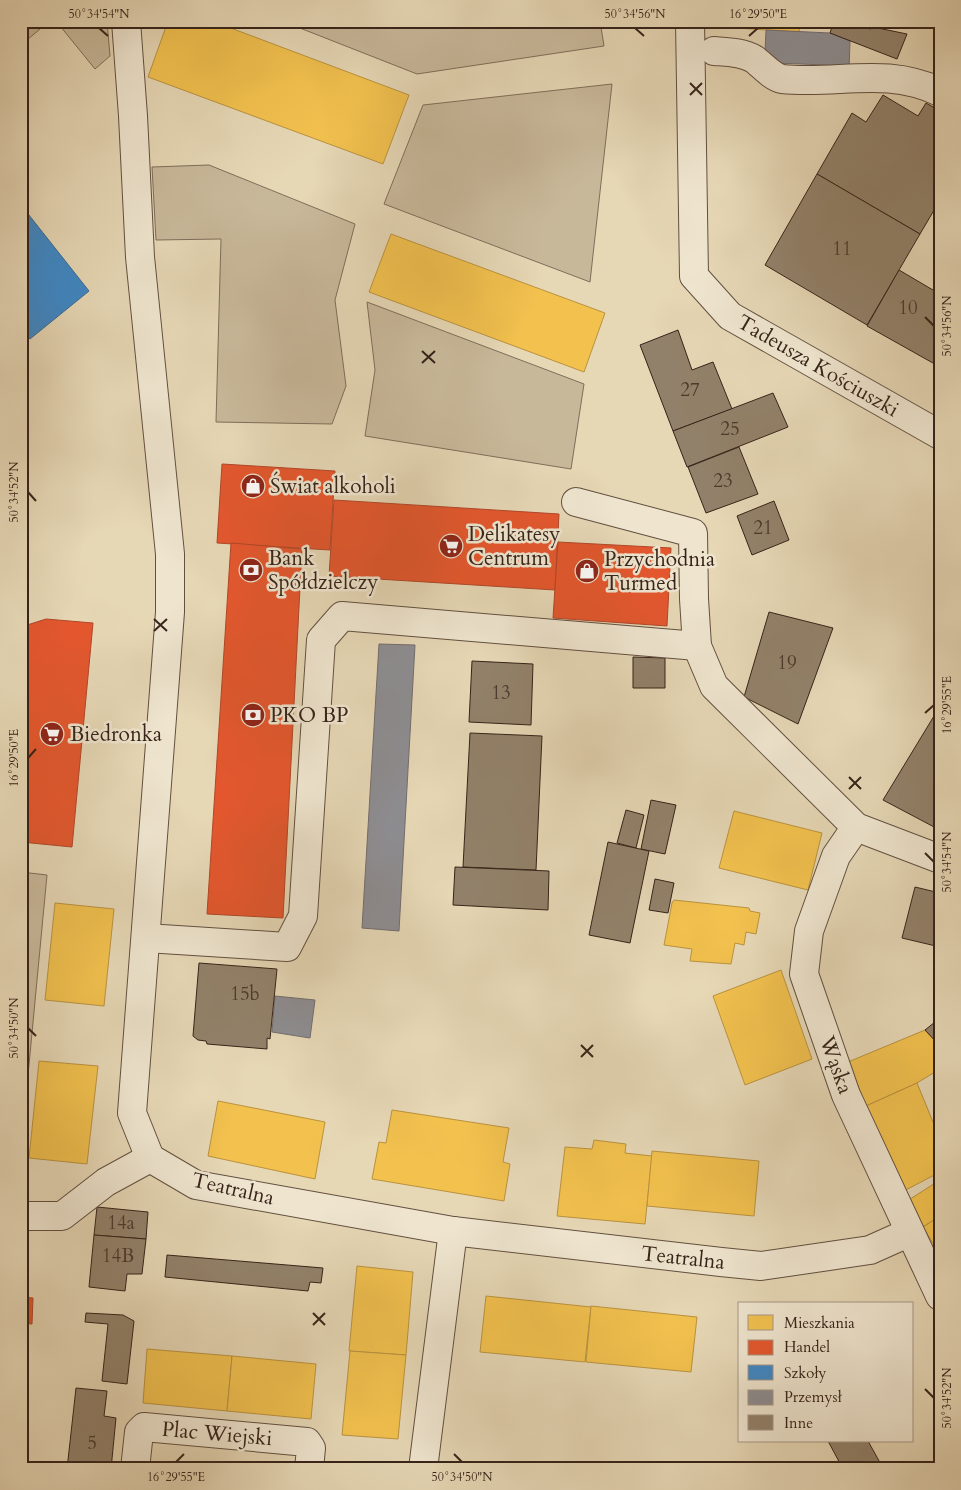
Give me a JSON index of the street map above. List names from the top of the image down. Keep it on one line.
{"streets":{"street":["Tadeusza Kościuszki","Wąska","Teatralna","Plac Wiejski"]},"crossings":[["Wąska","Teatralna"]],"places":{"shop":["Świat alkoholi","Przychodnia Turmed"],"supermarket":["Delikatesy Centrum","Biedronka"],"bank":["Bank Spółdzielczy","PKO BP"]},"house_numbers":["11","10","27","25","23","21","19","13","15b","14a","14B","5"],"legend":["Mieszkania","Handel","Szkoły","Przemysł","Inne"],"coordinates":["50°34'54\"N","50°34'56\"N","16°29'50\"E","50°34'52\"N","16°29'55\"E","50°34'50\"N"]}
